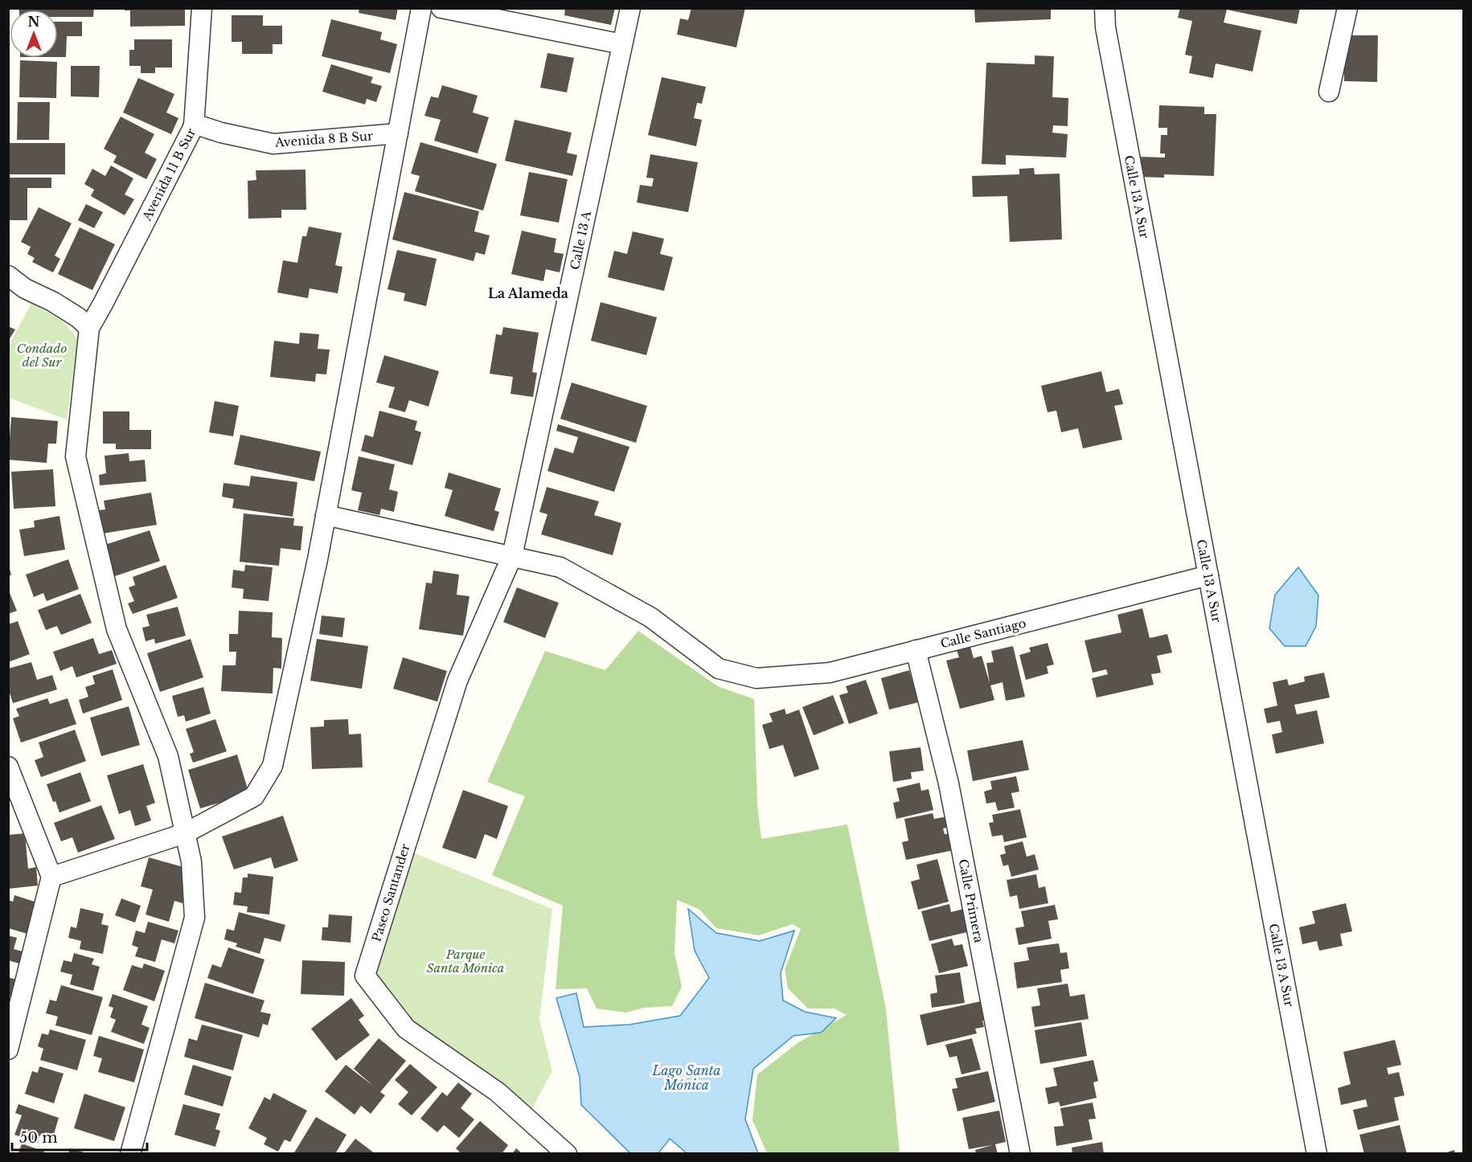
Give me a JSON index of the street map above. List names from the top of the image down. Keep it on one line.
{"streets":{"street":["Avenida 8 B Sur","Avenida 11 B Sur","Calle 13 A Sur","Calle 13 A","Calle Santiago","Paseo Santander","Calle Primera"]},"crossings":[["Avenida 8 B Sur","Avenida 11 B Sur"],["Calle 13 A Sur","Calle Santiago"],["Calle 13 A","Calle Santiago"],["Calle 13 A","Paseo Santander"],["Calle Santiago","Paseo Santander"],["Calle Santiago","Calle Primera"]],"districts":["La Alameda"],"water":["Lago Santa Mónica"],"parks":["Condado del Sur","Parque Santa Mónica"],"scale_bar":"50 m","north":"top"}
